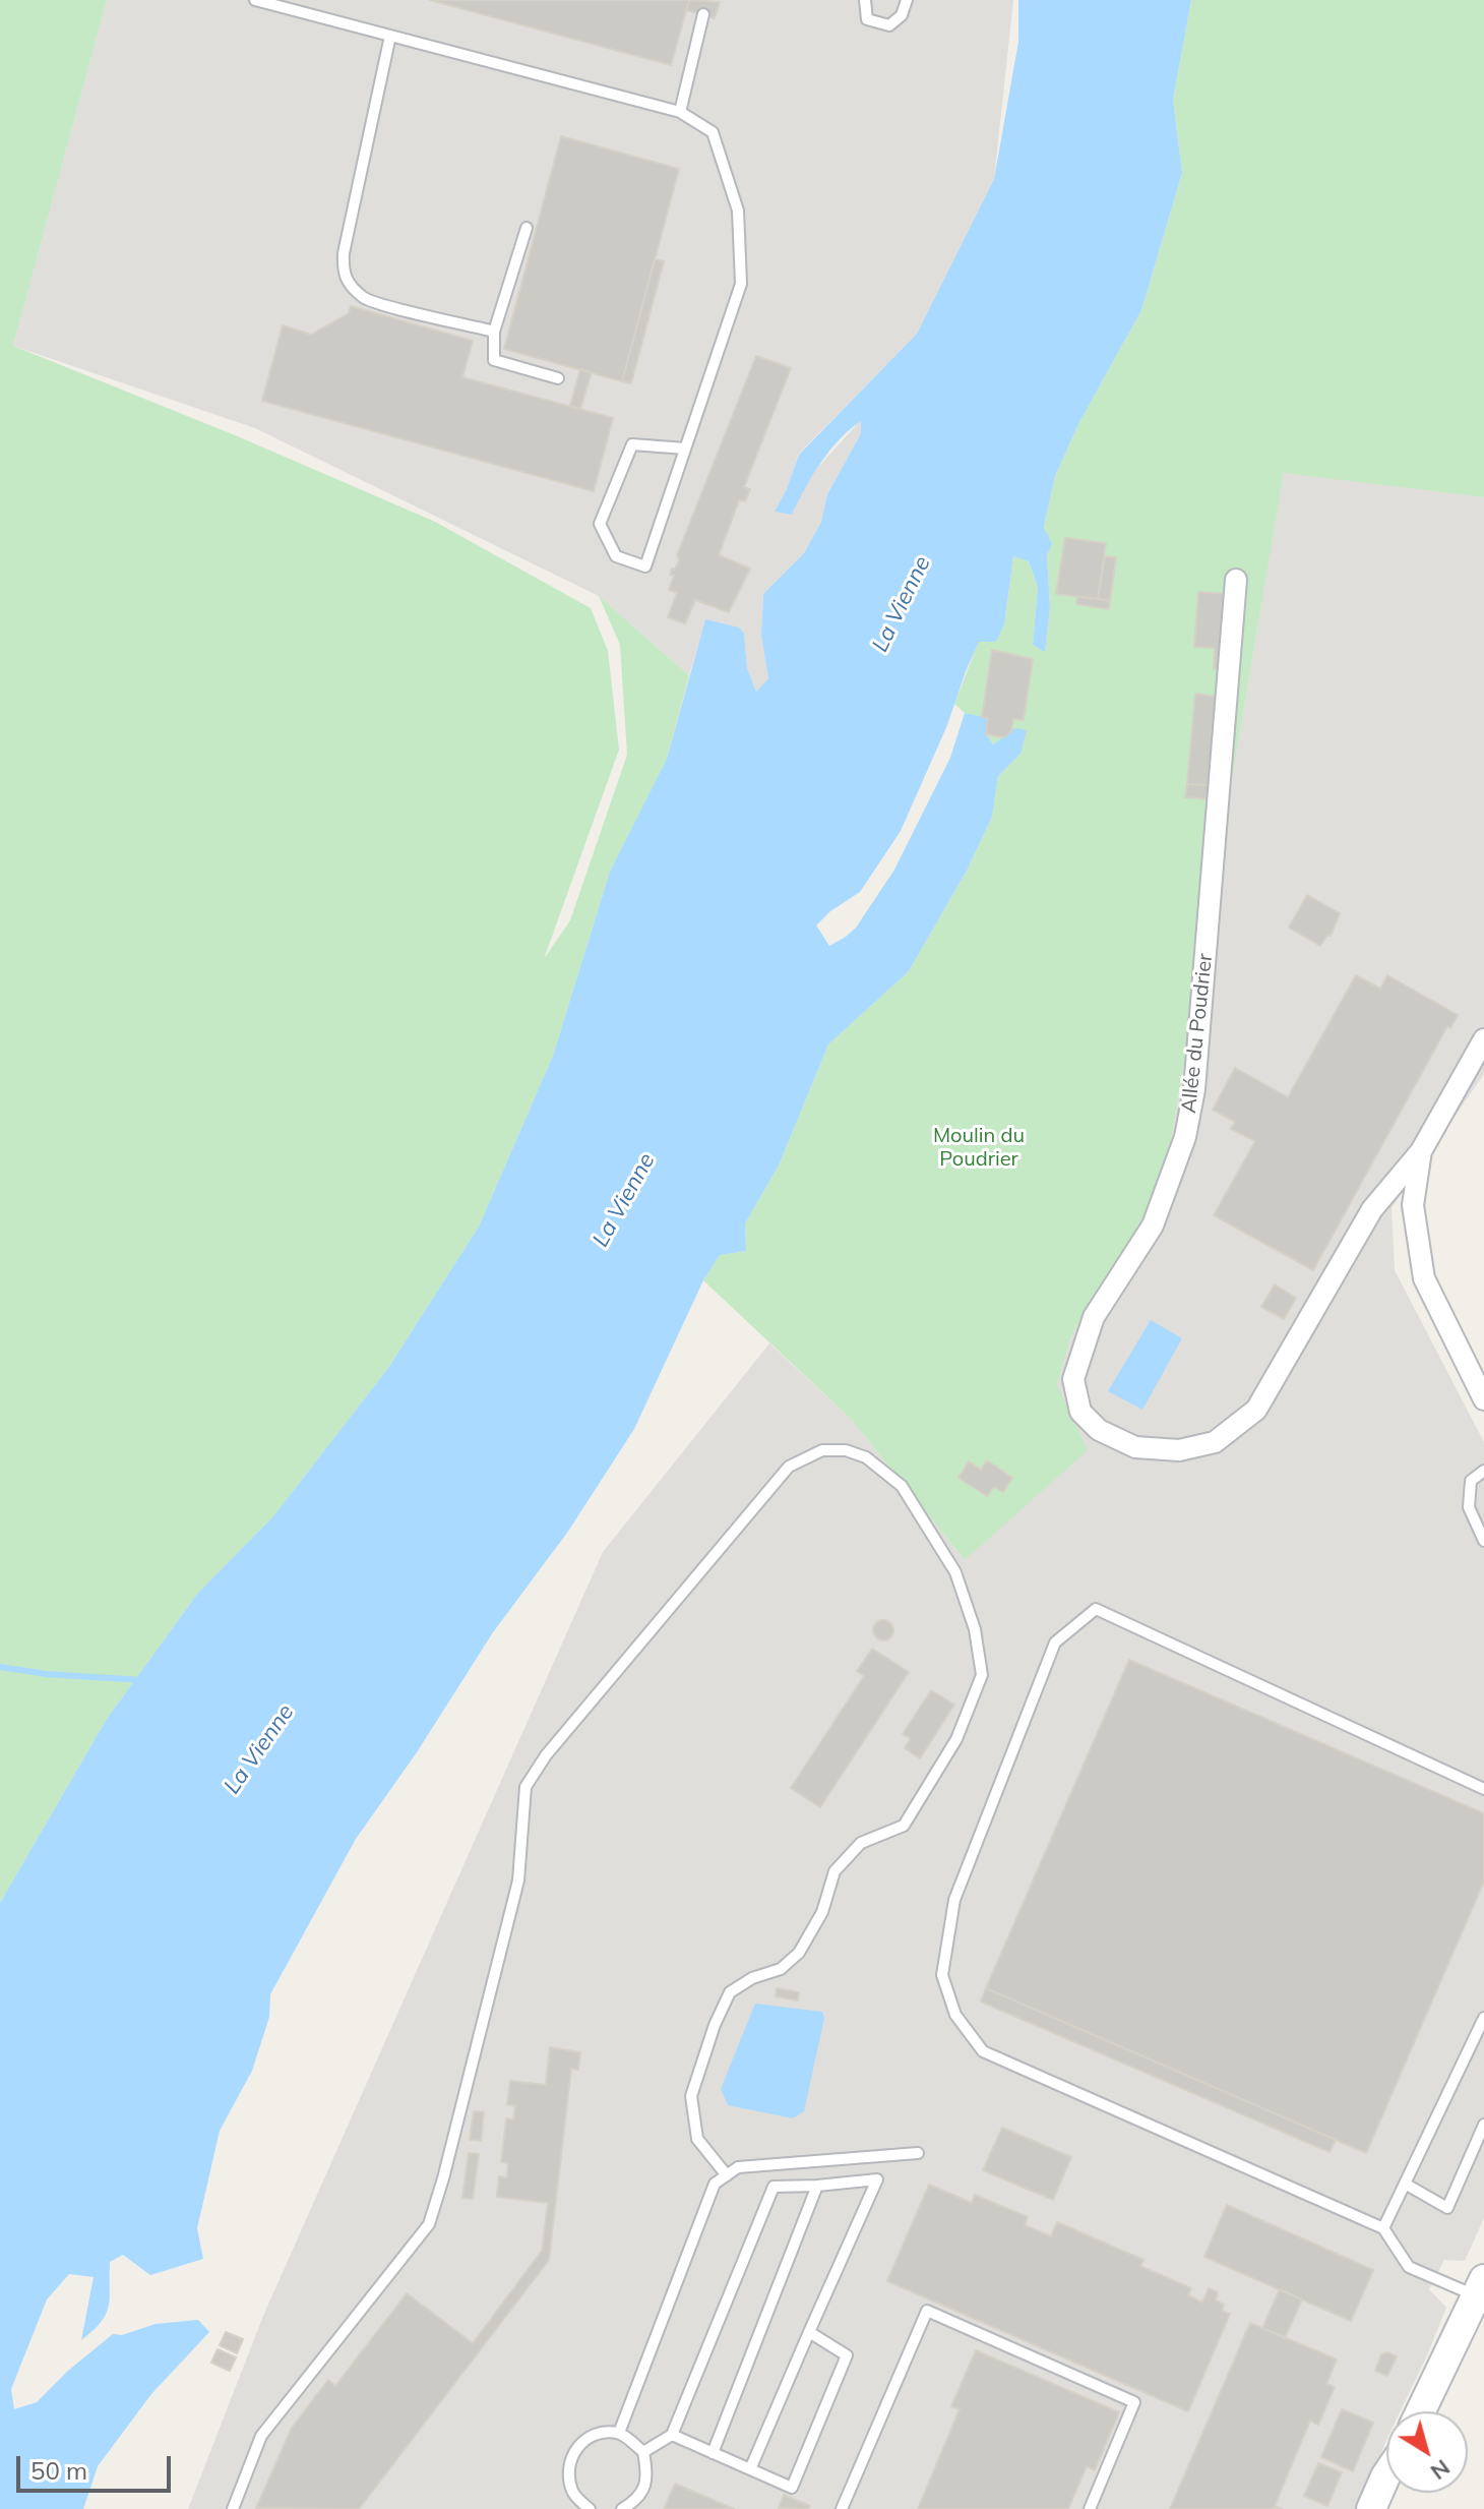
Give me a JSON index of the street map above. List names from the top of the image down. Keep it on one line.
{"streets":{"street":["Allée du Poudrier"]},"water":["La Vienne"],"parks":["Moulin du Poudrier"],"scale_bar":"50 m","north":"bottom right"}
